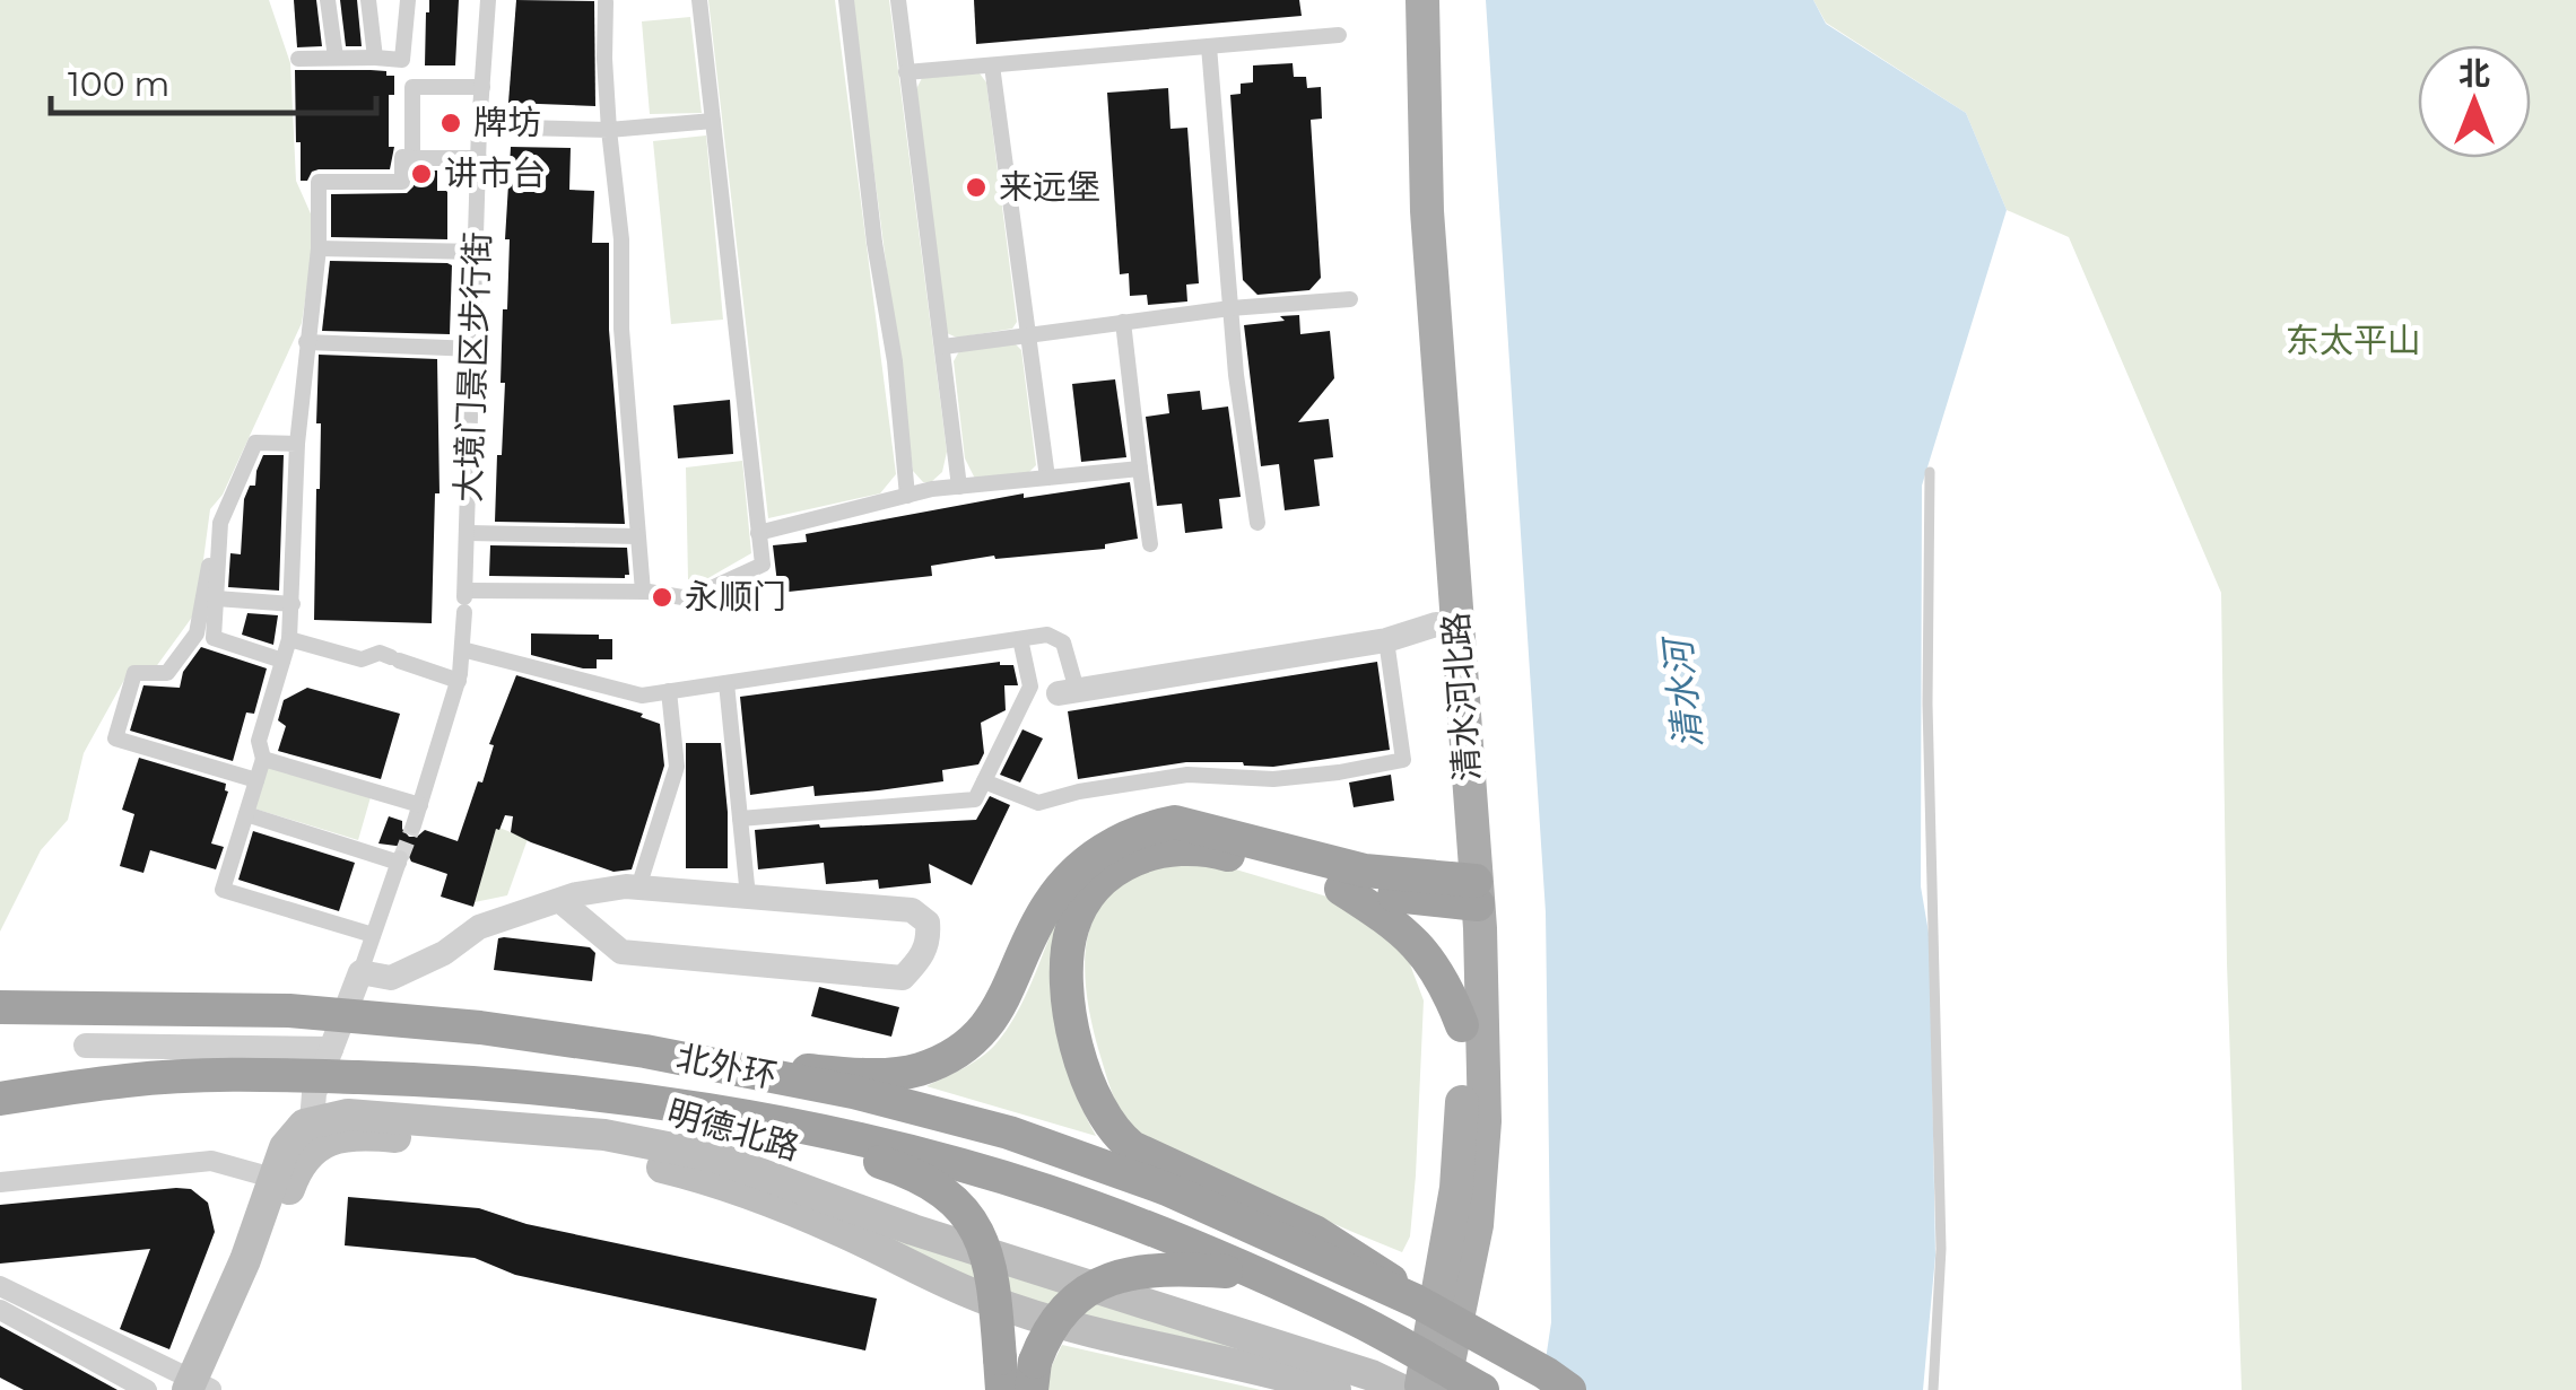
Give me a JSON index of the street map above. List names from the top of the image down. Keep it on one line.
{"streets":{"highway":["北外环"],"main road":["清水河北路","明德北路"],"street":["大境门景区步行街"]},"water":["清水河"],"parks":["东太平山"],"places":["牌坊","讲市台","来远堡","永顺门"],"scale_bar":"100 m","north":"top"}
